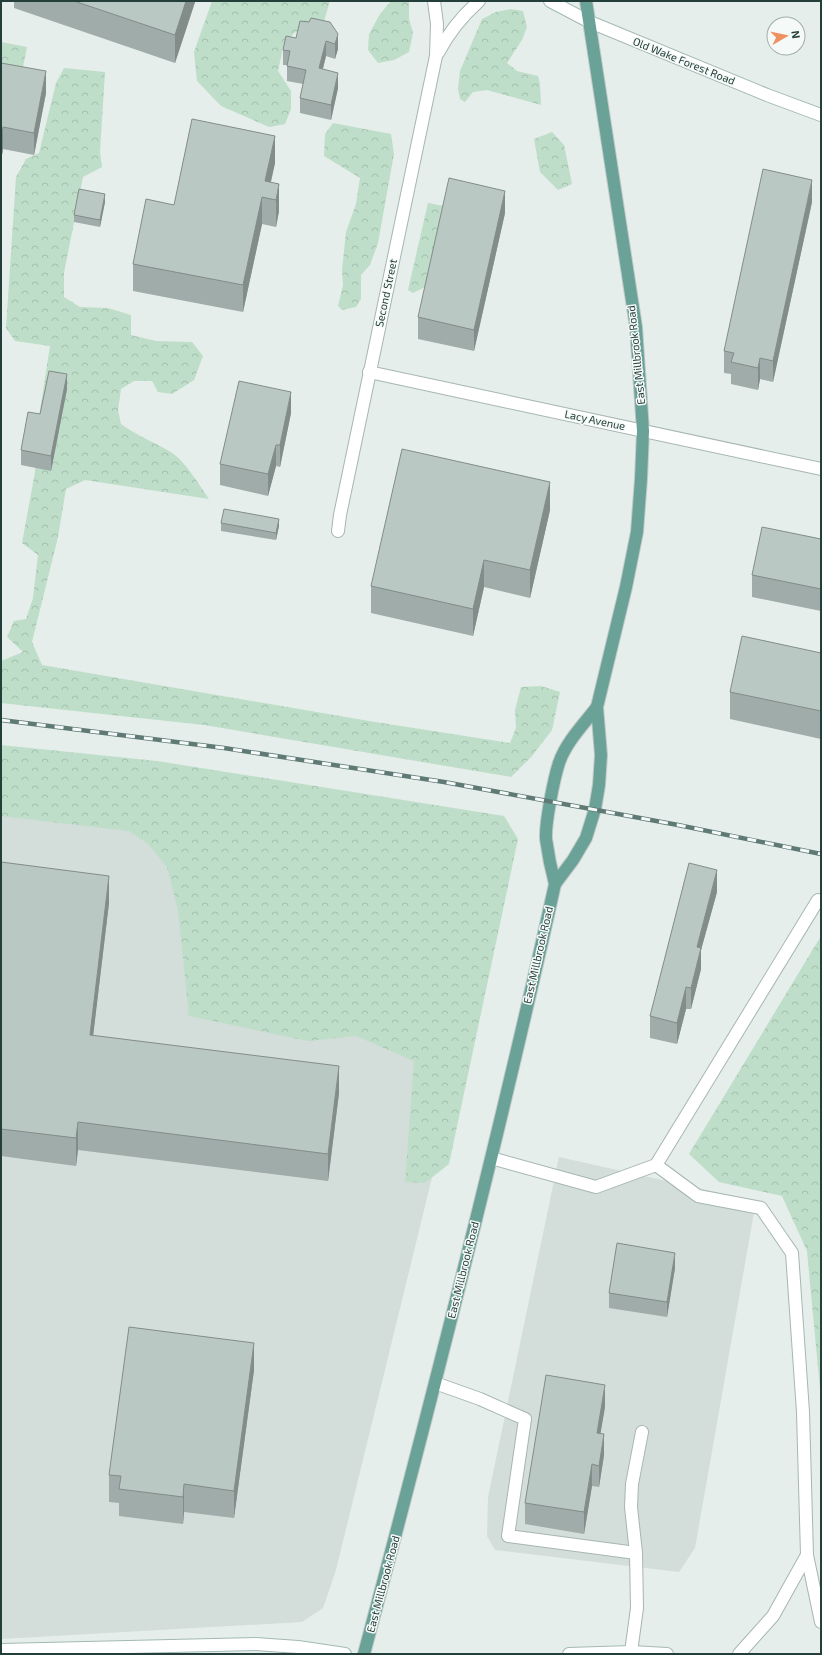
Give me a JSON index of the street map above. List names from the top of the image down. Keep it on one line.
{"streets":{"main road":["East Millbrook Road"],"street":["Old Wake Forest Road","Second Street","Lacy Avenue"]},"crossings":[["Old Wake Forest Road","East Millbrook Road"],["Second Street","Lacy Avenue"],["East Millbrook Road","Lacy Avenue"]],"north":"right"}
